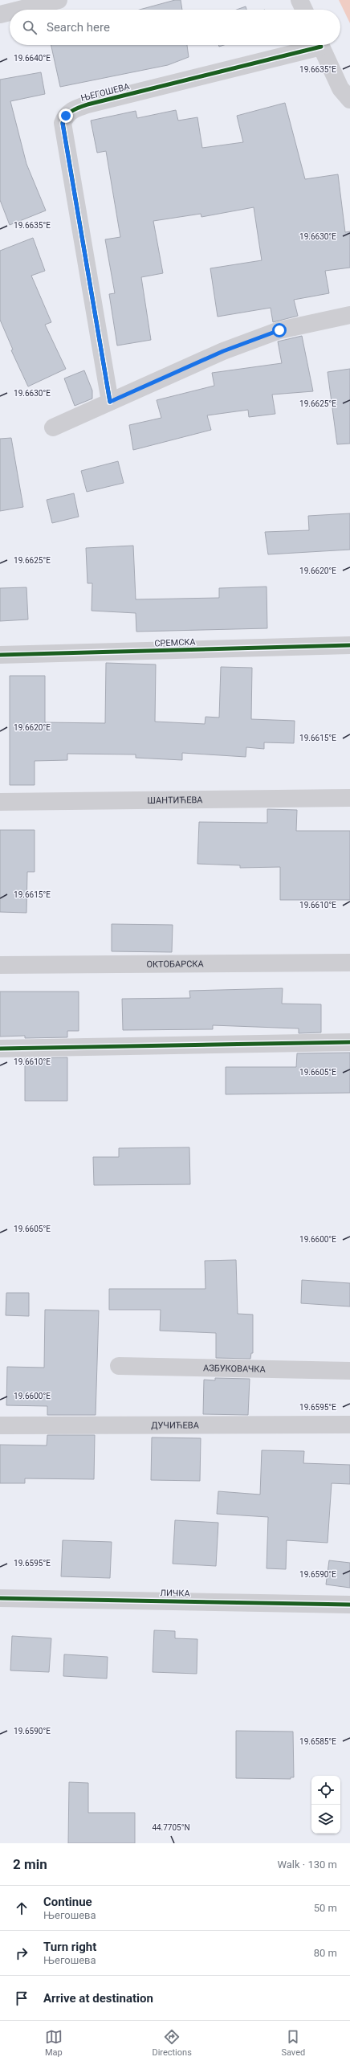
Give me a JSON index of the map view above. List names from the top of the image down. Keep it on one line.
{"streets":{"street":["ЊЕГОШЕВА","СРЕМСКА","ШАНТИЋЕВА","ОКТОБАРСКА","АЗБУКОВАЧКА","ДУЧИЋЕВА","ЛИЧКА"]},"page":{"search":"Search here","heading":["2 min","Walk · 130 m"],"list":[["Continue","Његошева","50 m"],["Turn right","Његошева","80 m"],"Arrive at destination"],"nav":["Map","Directions","Saved"]},"coordinates":["19.6640°E","19.6635°E","19.6630°E","19.6625°E","19.6620°E","19.6615°E","19.6610°E","19.6605°E","19.6600°E","19.6595°E","19.6590°E","19.6585°E","44.7705°N"]}
